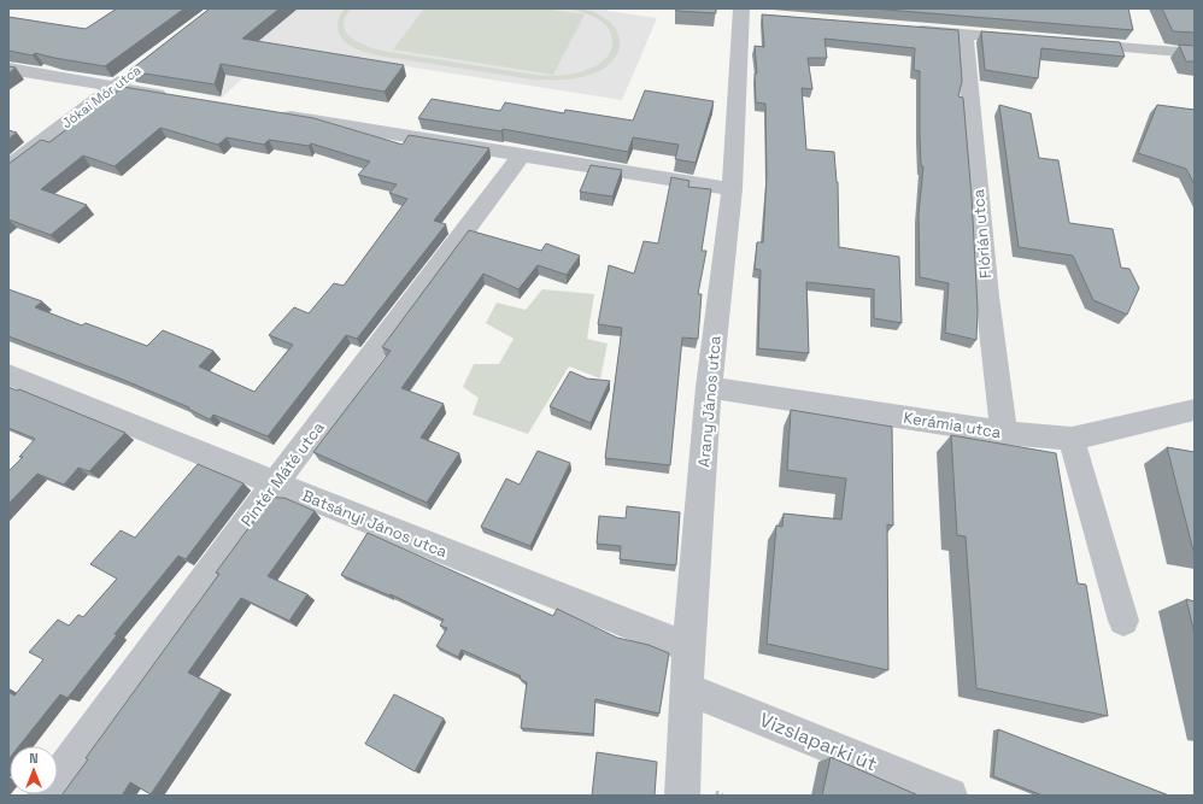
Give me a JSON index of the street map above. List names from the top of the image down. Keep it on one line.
{"streets":{"street":["Jókai Mór utca","Flórián utca","Arany János utca","Kerámia utca","Pintér Máté utca","Batsányi János utca","Vizslaparki út"]},"crossings":[["Flórián utca","Kerámia utca"],["Arany János utca","Kerámia utca"],["Arany János utca","Batsányi János utca"],["Arany János utca","Vizslaparki út"],["Pintér Máté utca","Batsányi János utca"]],"north":"top"}
